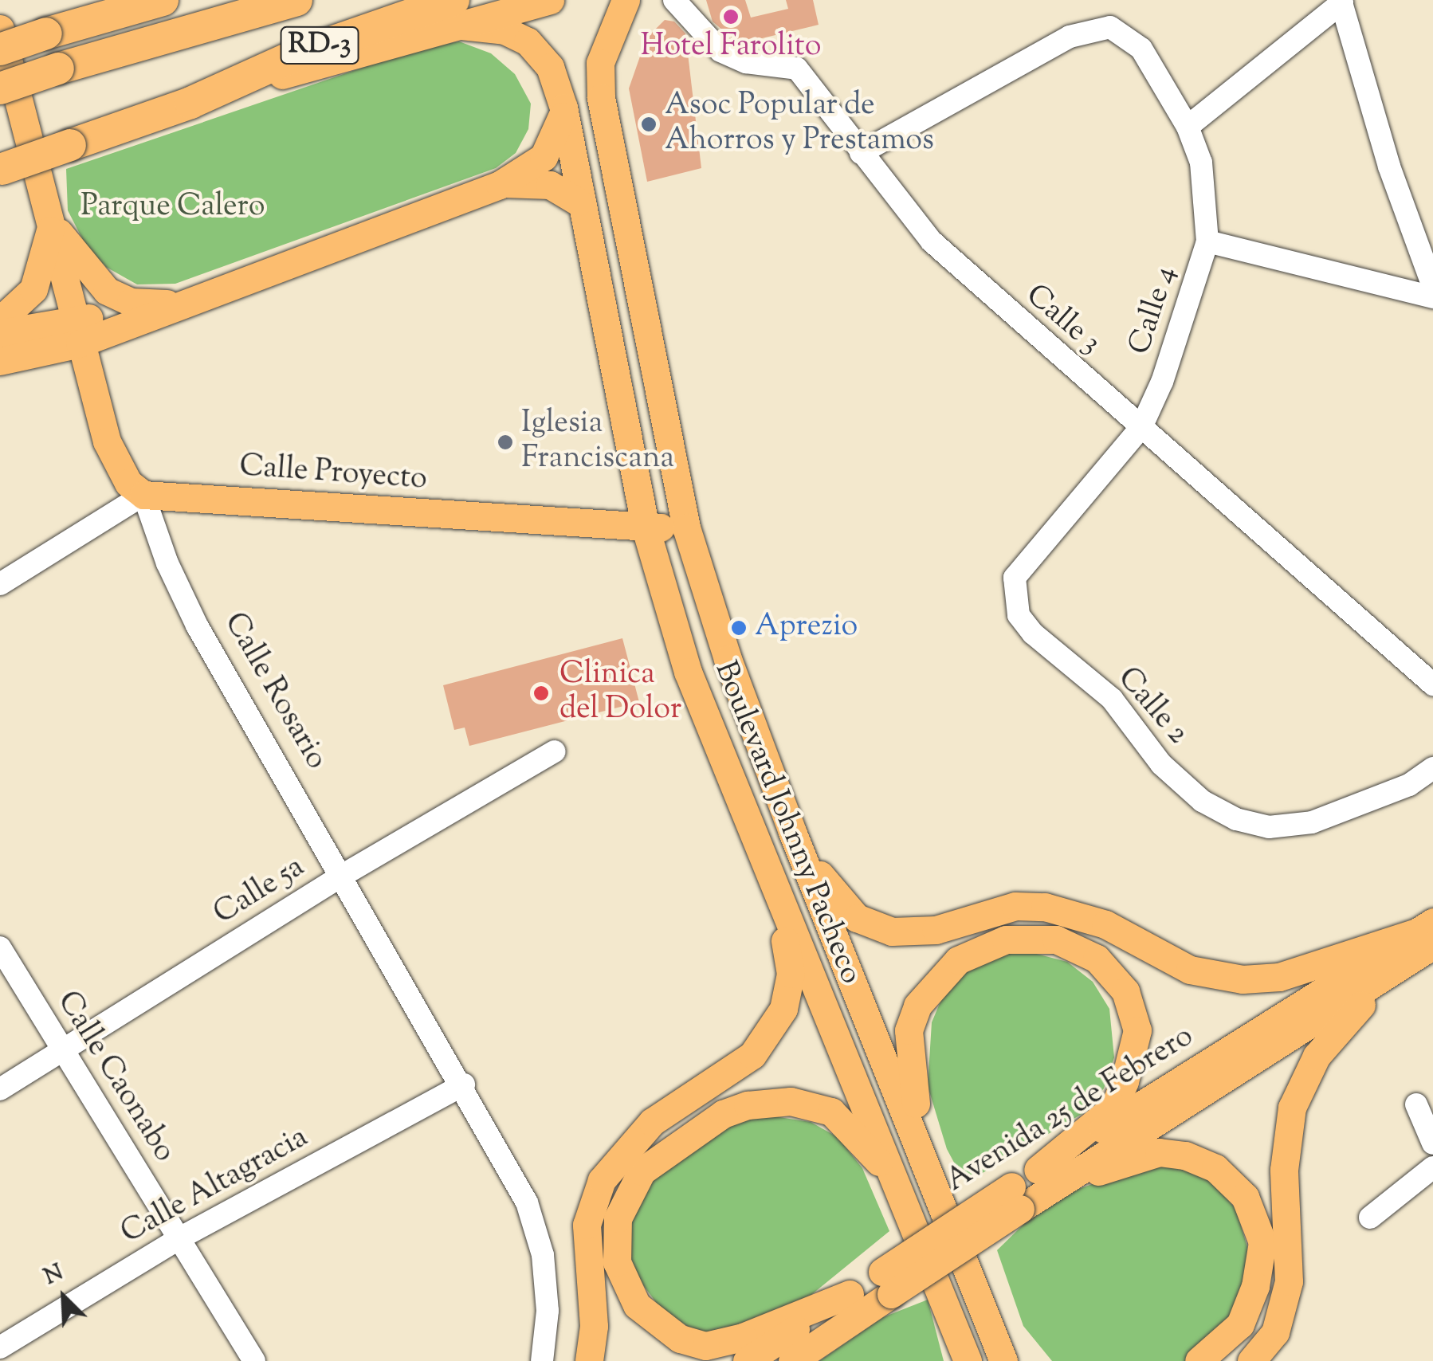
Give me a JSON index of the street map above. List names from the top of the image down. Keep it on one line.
{"streets":{"highway":["RD-3"],"main road":["Calle Proyecto","Calle Rosario","Boulevard Johnny Pacheco","Avenida 25 de Febrero"],"street":["Calle 4","Calle 3","Calle 2","Calle 5a","Calle Caonabo","Calle Altagracia"]},"crossings":[["RD-3","Boulevard Johnny Pacheco"],["Calle 4","Calle 3"],["Calle 4","Calle 2"],["Calle Proyecto","Calle Rosario"],["Calle Proyecto","Boulevard Johnny Pacheco"],["Calle Rosario","Calle 5a"],["Calle Rosario","Calle Altagracia"],["Calle 5a","Calle Caonabo"],["Calle Caonabo","Calle Altagracia"]],"parks":["Parque Calero"],"places":["Hotel Farolito","Asoc Popular de Ahorros y Prestamos","Iglesia Franciscana","Aprezio","Clinica del Dolor"],"north":"top left"}
